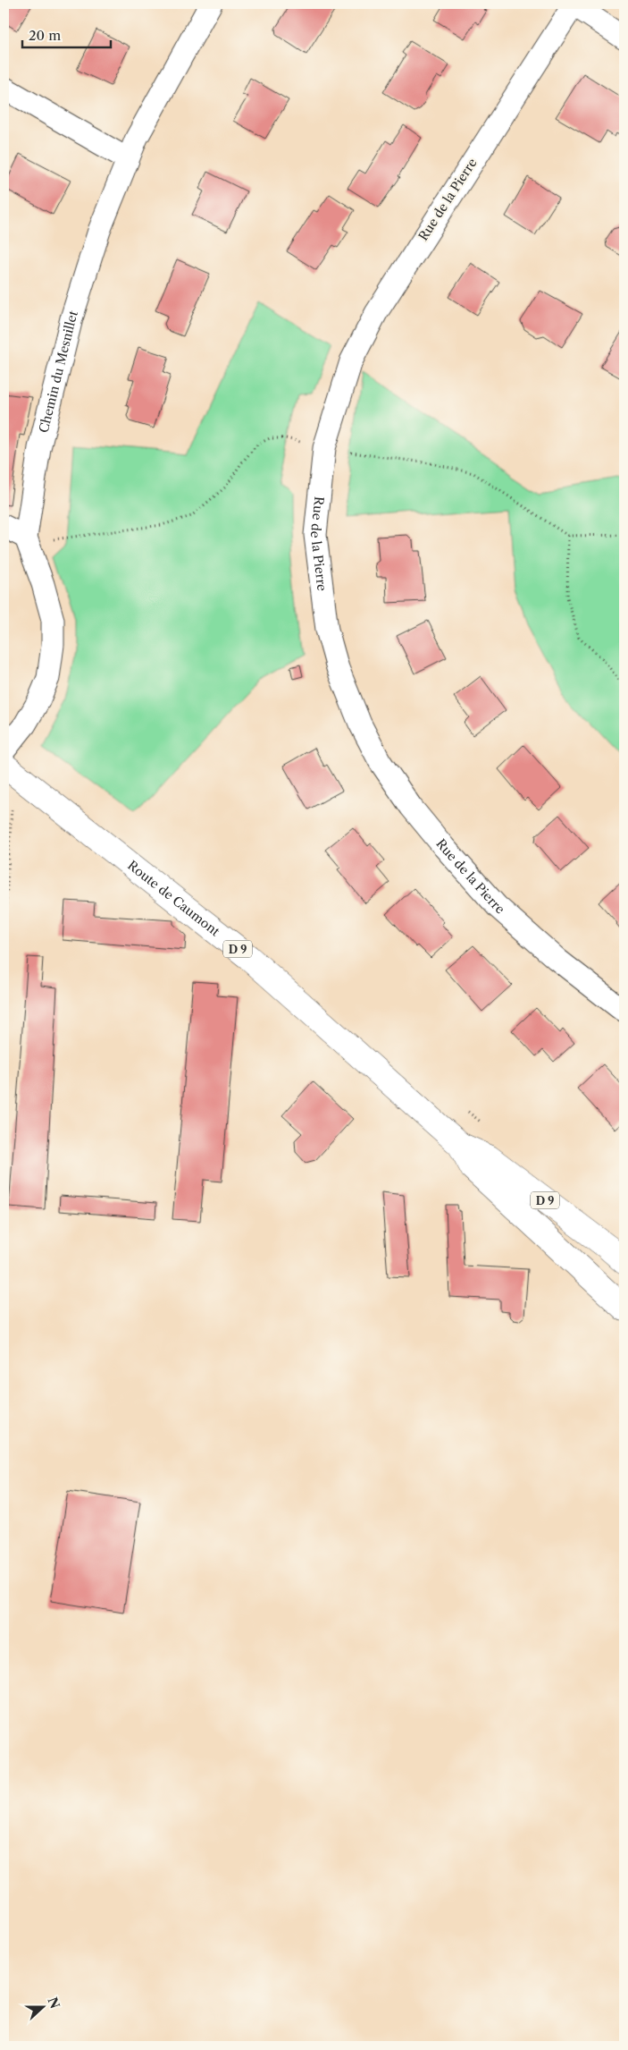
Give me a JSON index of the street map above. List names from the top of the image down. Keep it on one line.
{"streets":{"main road":["Route de Caumont","D 9"],"street":["Rue de la Pierre","Chemin du Mesnillet"]},"scale_bar":"20 m","north":"right"}
